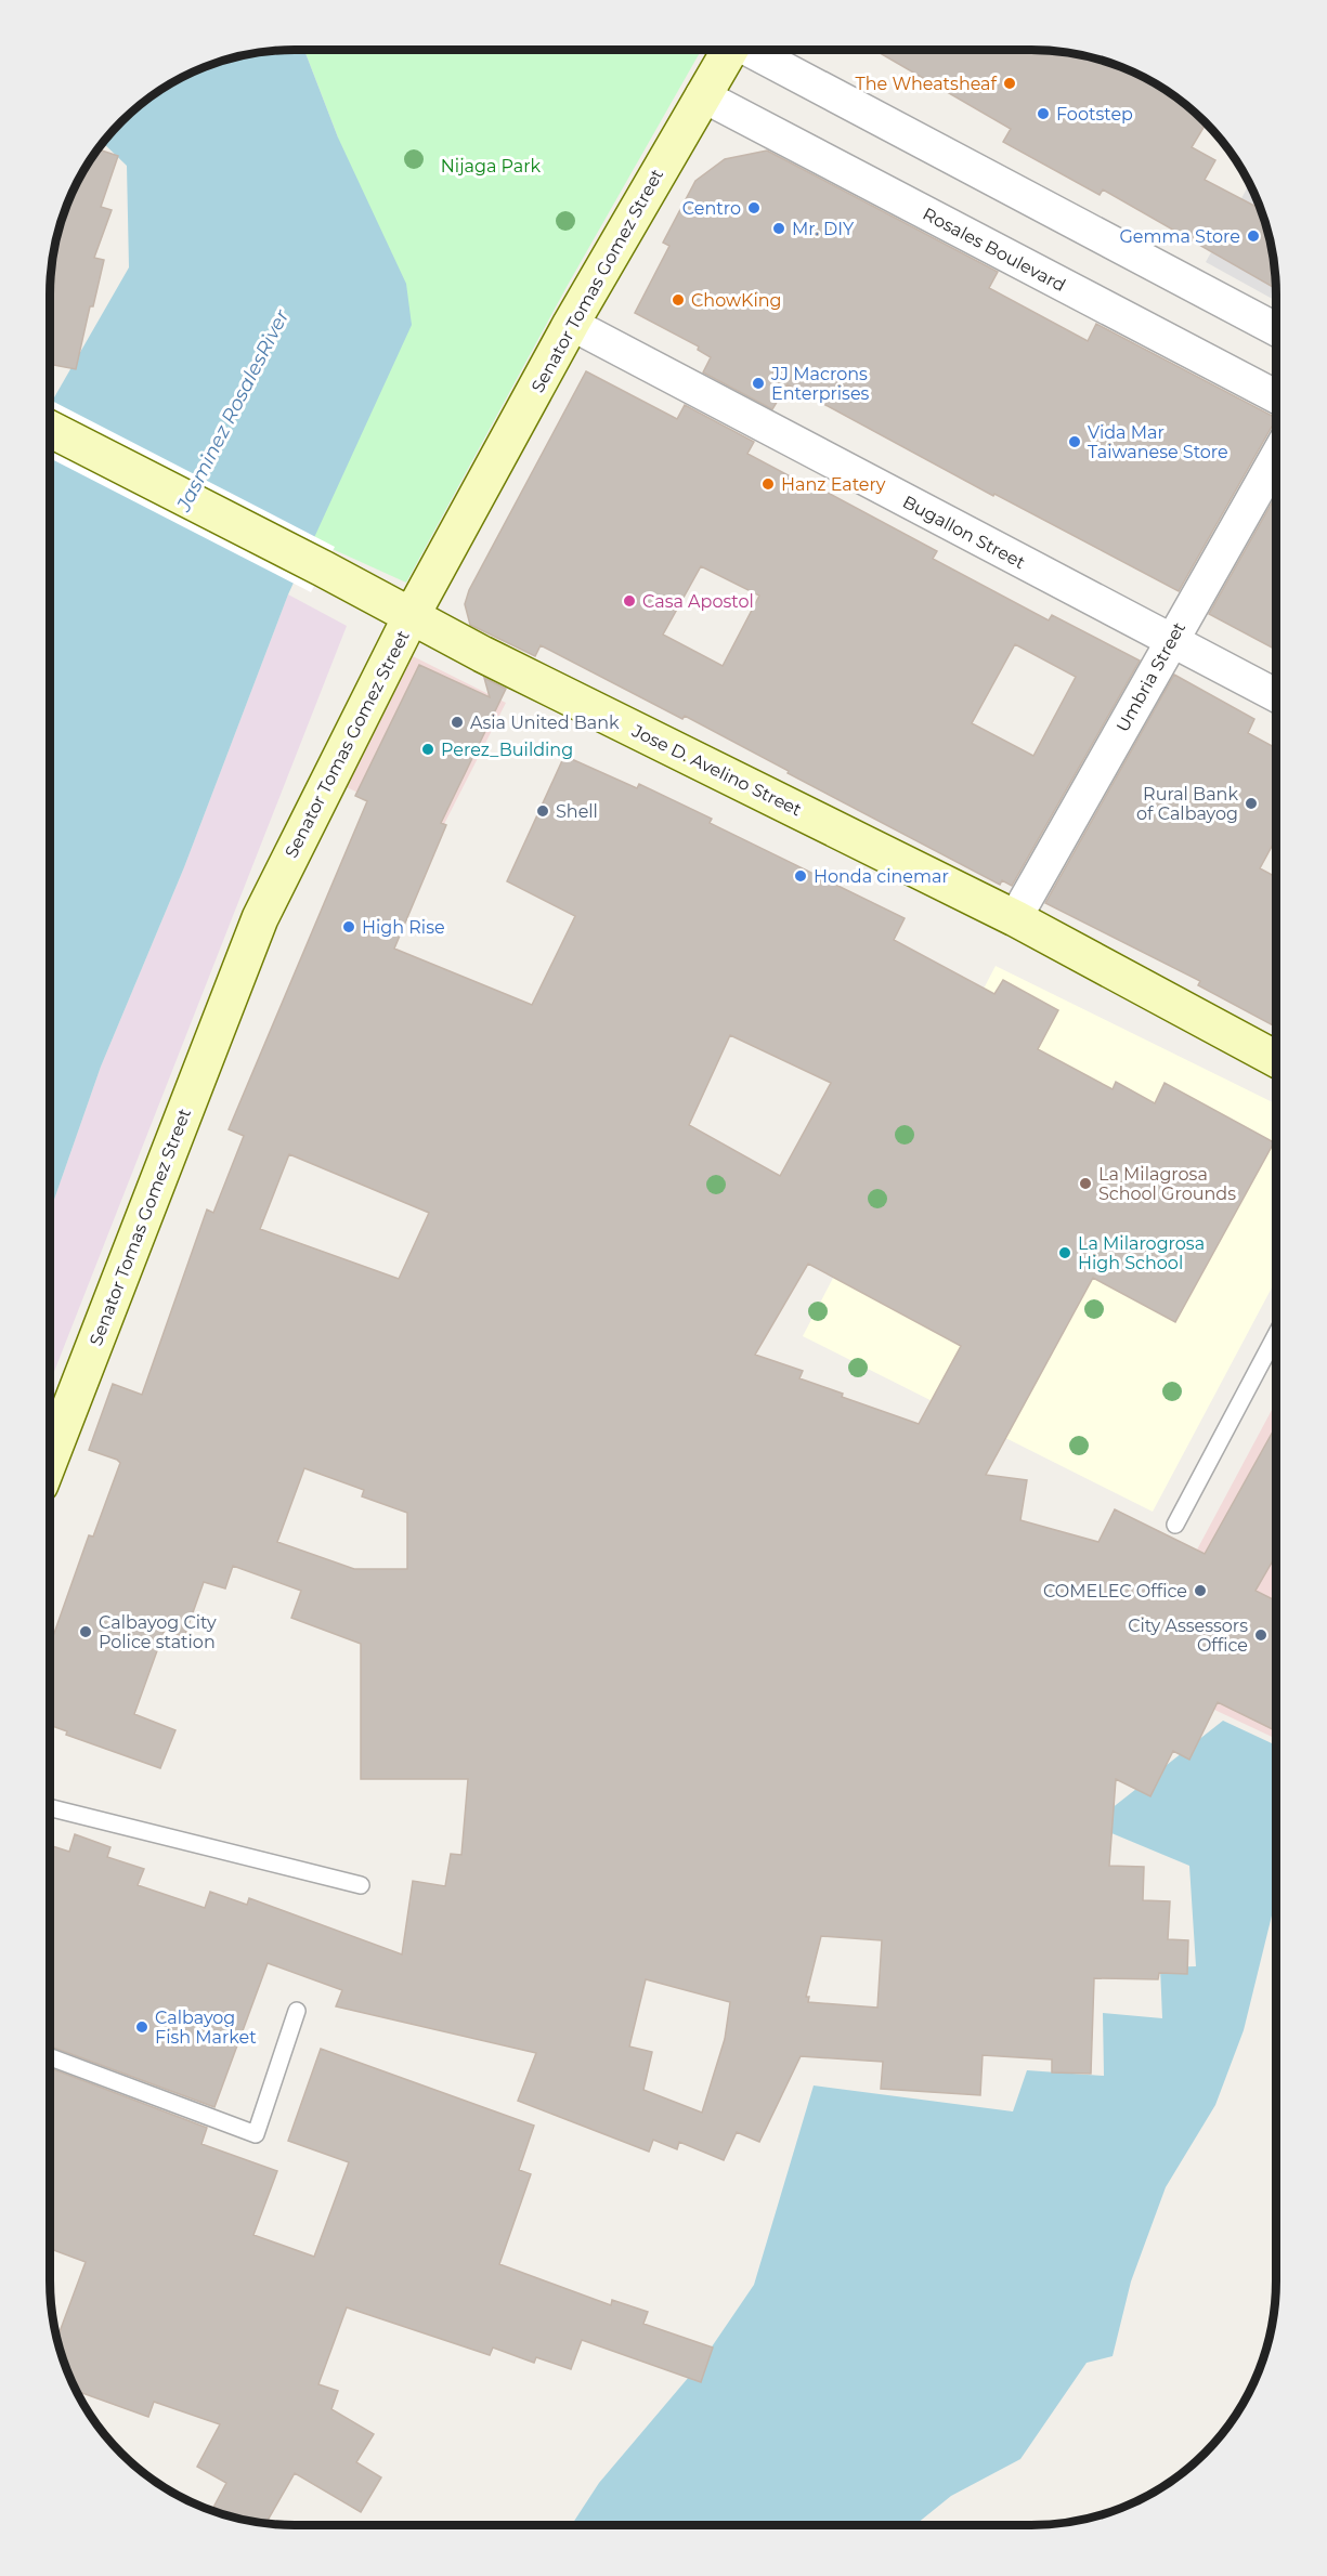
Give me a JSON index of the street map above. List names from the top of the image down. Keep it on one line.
{"streets":{"main road":["Senator Tomas Gomez Street","Jose D. Avelino Street"],"street":["Rosales Boulevard","Bugallon Street","Umbria Street"]},"crossings":[["Rosales Boulevard","Senator Tomas Gomez Street"],["Senator Tomas Gomez Street","Bugallon Street"],["Senator Tomas Gomez Street","Jose D. Avelino Street"],["Bugallon Street","Umbria Street"],["Umbria Street","Jose D. Avelino Street"]],"water":["Jasminez RosalesRiver"],"parks":["Nijaga Park"],"places":["The Wheatsheaf","Footstep","Centro","Mr. DIY","Gemma Store","ChowKing","JJ Macrons Enterprises","Vida Mar Taiwanese Store","Hanz Eatery","Casa Apostol","Asia United Bank","Perez_Building","Rural Bank of Calbayog","Shell","Honda cinemar","High Rise","La Milagrosa School Grounds","La Milarogrosa High School","COMELEC Office","Calbayog City Police station","City Assessors Office","Calbayog Fish Market"]}
